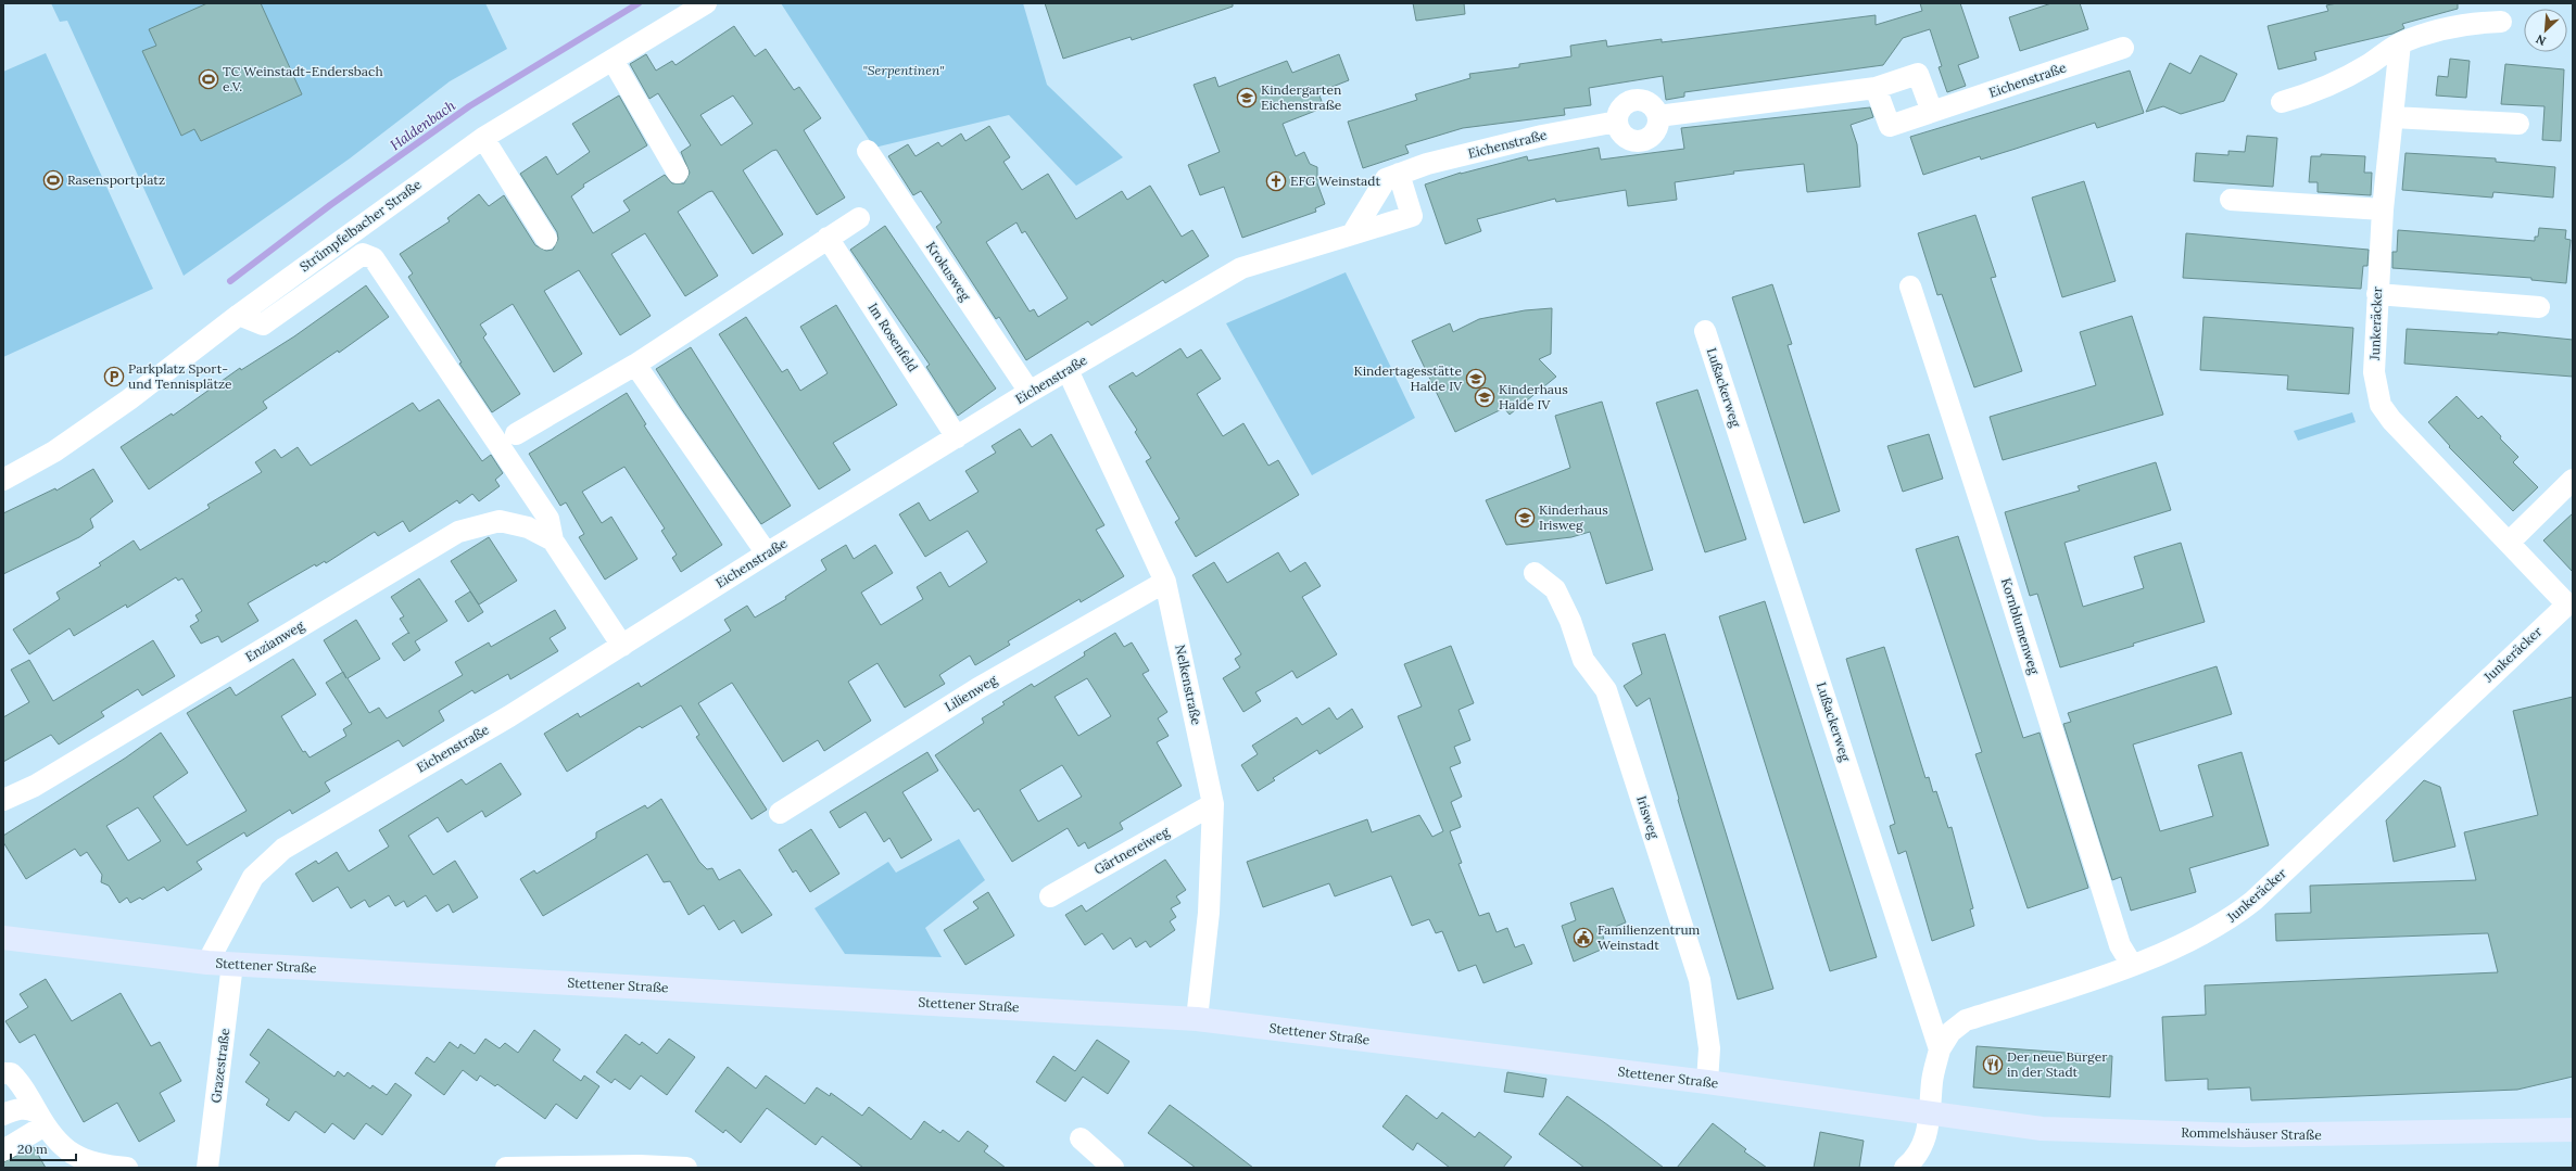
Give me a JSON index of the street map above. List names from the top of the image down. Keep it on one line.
{"streets":{"street":["Eichenstraße","Strümpfelbacher Straße","Krokusweg","Junkeräcker","Im Rosenfeld","Lußackerweg","Kornblumenweg","Enzianweg","Nelkenstraße","Lilienweg","Irisweg","Gärtnereiweg","Stettener Straße","Grazestraße","Rommelshäuser Straße"]},"crossings":[["Eichenstraße","Krokusweg"],["Eichenstraße","Im Rosenfeld"],["Eichenstraße","Enzianweg"],["Eichenstraße","Nelkenstraße"],["Eichenstraße","Stettener Straße"],["Strümpfelbacher Straße","Enzianweg"],["Junkeräcker","Lußackerweg"],["Junkeräcker","Kornblumenweg"],["Nelkenstraße","Lilienweg"],["Nelkenstraße","Gärtnereiweg"],["Nelkenstraße","Stettener Straße"],["Irisweg","Stettener Straße"],["Stettener Straße","Grazestraße"],["Stettener Straße","Rommelshäuser Straße"]],"water":["Haldenbach"],"parks":["\"Serpentinen\""],"places":{"sports":["TC Weinstadt-Endersbach e.V.","Rasensportplatz"],"school or university":["Kindergarten Eichenstraße","Kindertagesstätte Halde IV","Kinderhaus Halde IV","Kinderhaus Irisweg"],"church":["EFG Weinstadt"],"parking":["Parkplatz Sport- und Tennisplätze"],"public building":["Familienzentrum Weinstadt"],"restaurant":["Der neue Burger in der Stadt"]},"scale_bar":"20 m","north":"bottom left"}
